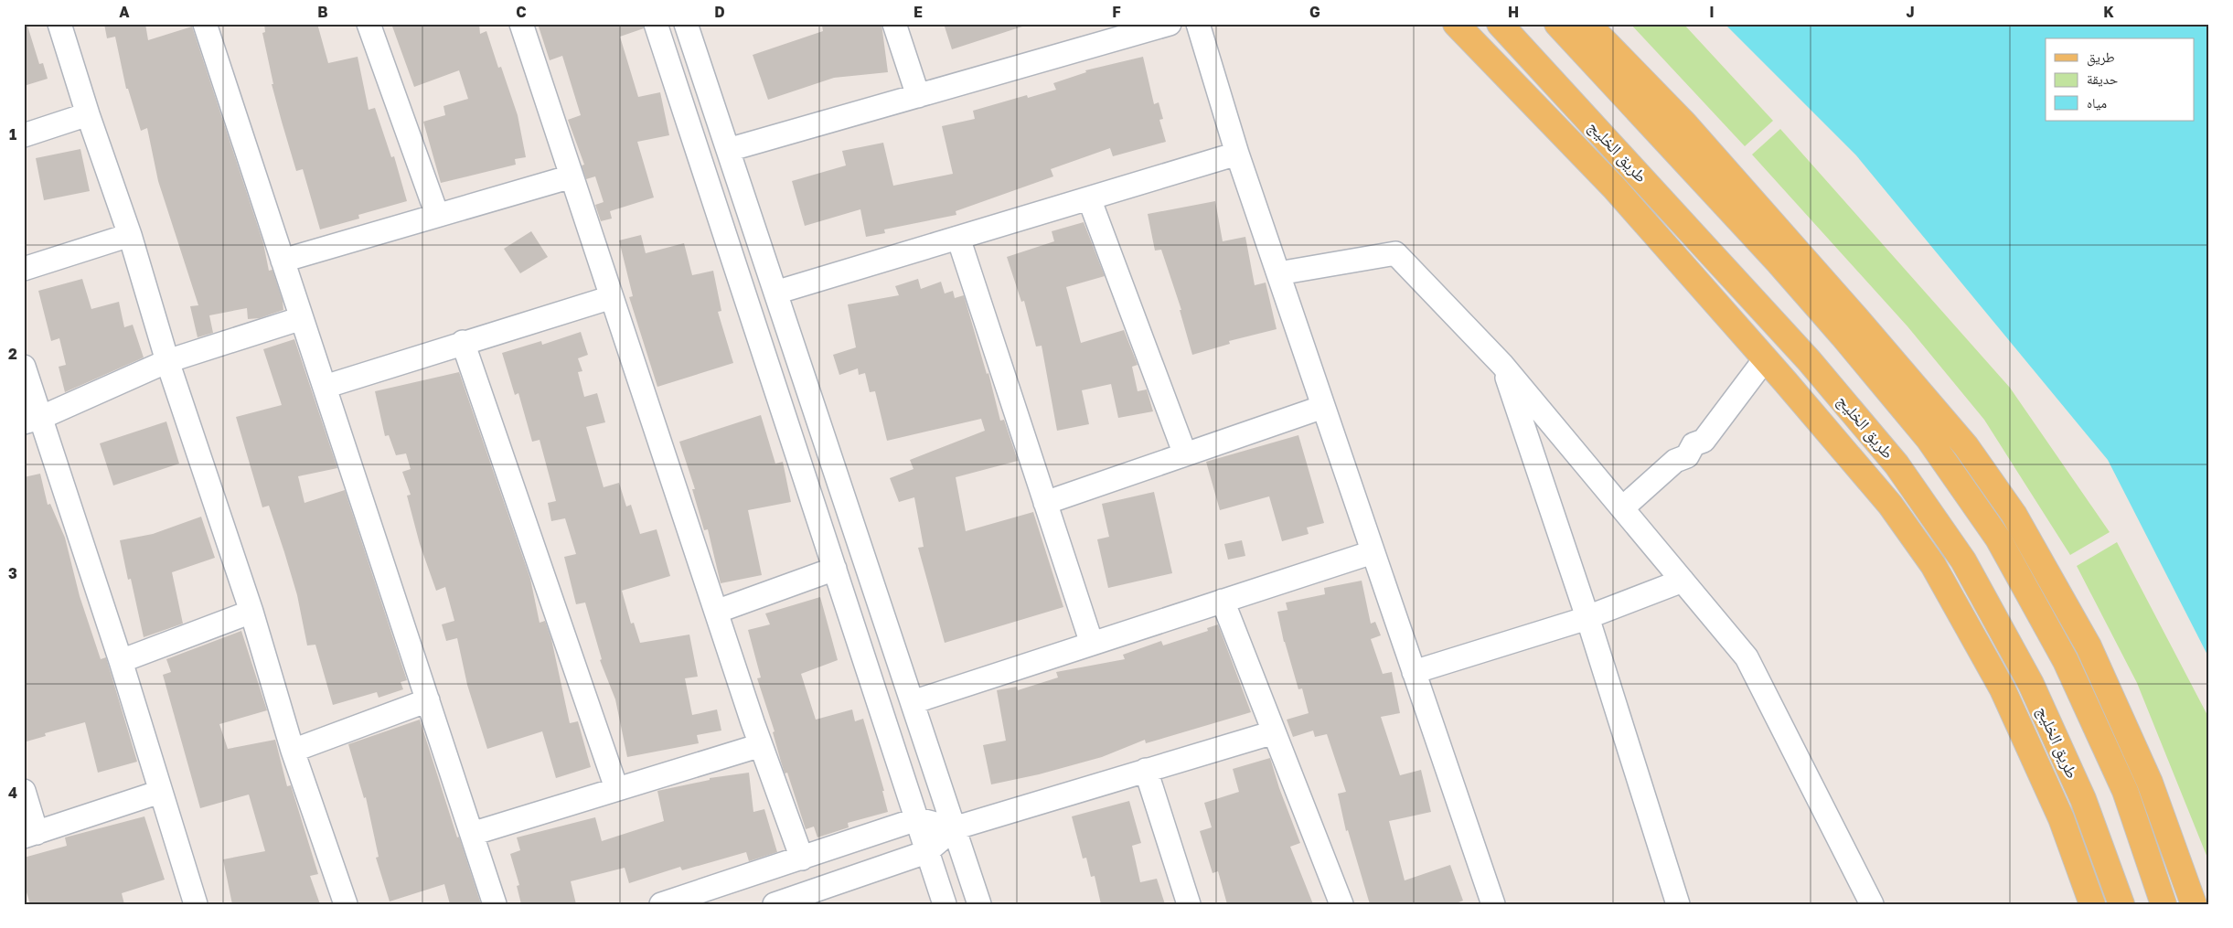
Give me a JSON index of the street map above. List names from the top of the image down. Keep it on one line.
{"streets":{"main road":["طريق الخليج"]},"legend":["طريق","حديقة","مياه"],"grid":{"columns":["A","B","C","D","E","F","G","H","I","J","K"],"rows":["1","2","3","4"]}}
